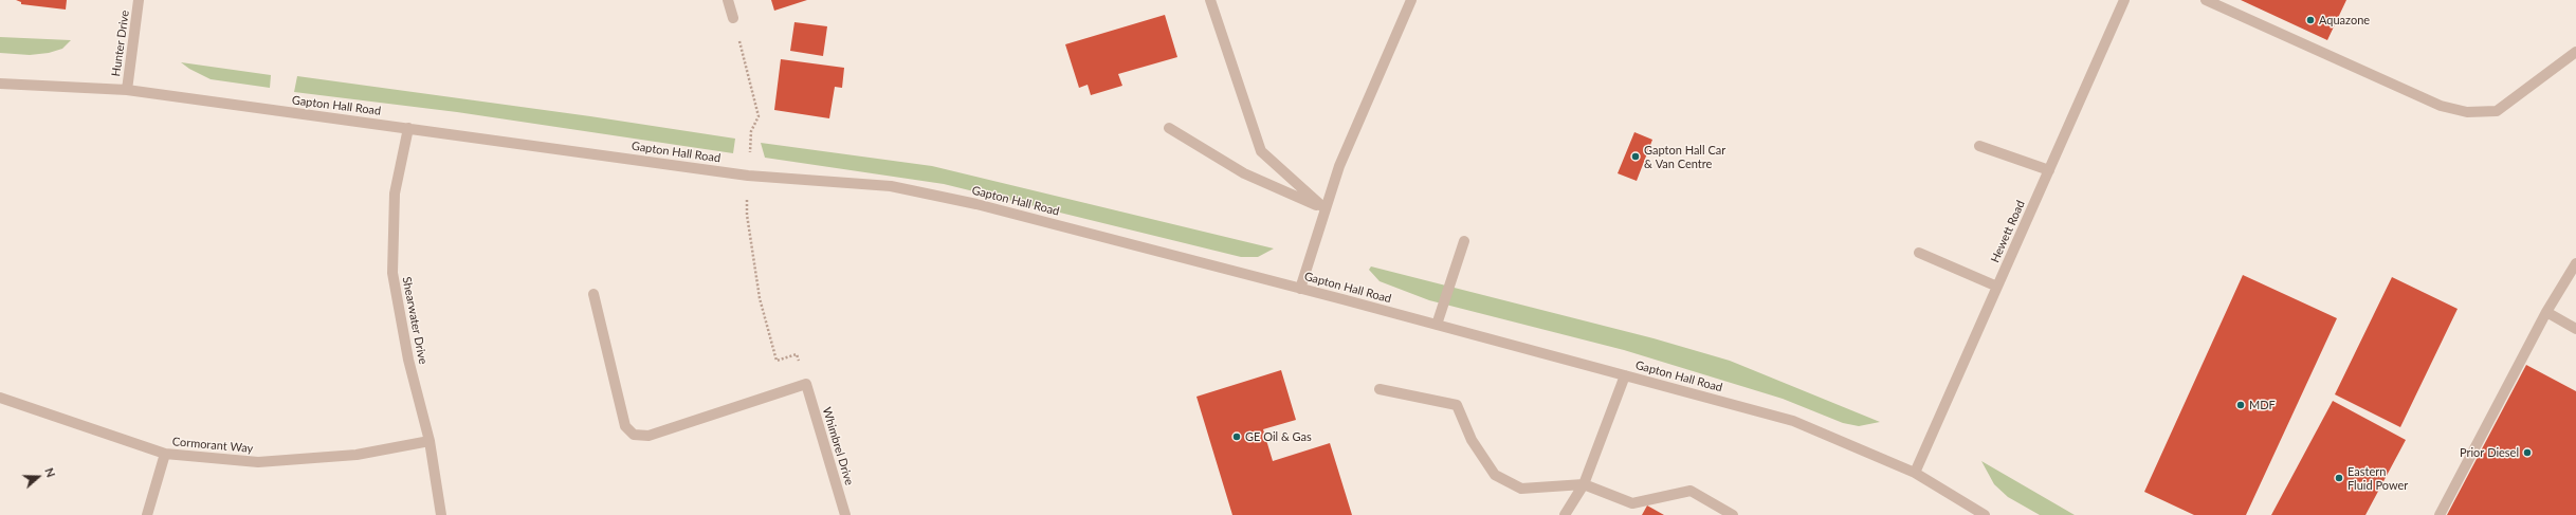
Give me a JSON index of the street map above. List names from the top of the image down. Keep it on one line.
{"streets":{"street":["Hunter Drive","Gapton Hall Road","Hewett Road","Shearwater Drive","Cormorant Way","Whimbrel Drive"]},"crossings":[["Hunter Drive","Gapton Hall Road"],["Gapton Hall Road","Hewett Road"],["Gapton Hall Road","Shearwater Drive"],["Shearwater Drive","Cormorant Way"]],"places":["Aquazone","Gapton Hall Car & Van Centre","MDF","GE Oil & Gas","Prior Diesel","Eastern Fluid Power"],"north":"right"}
